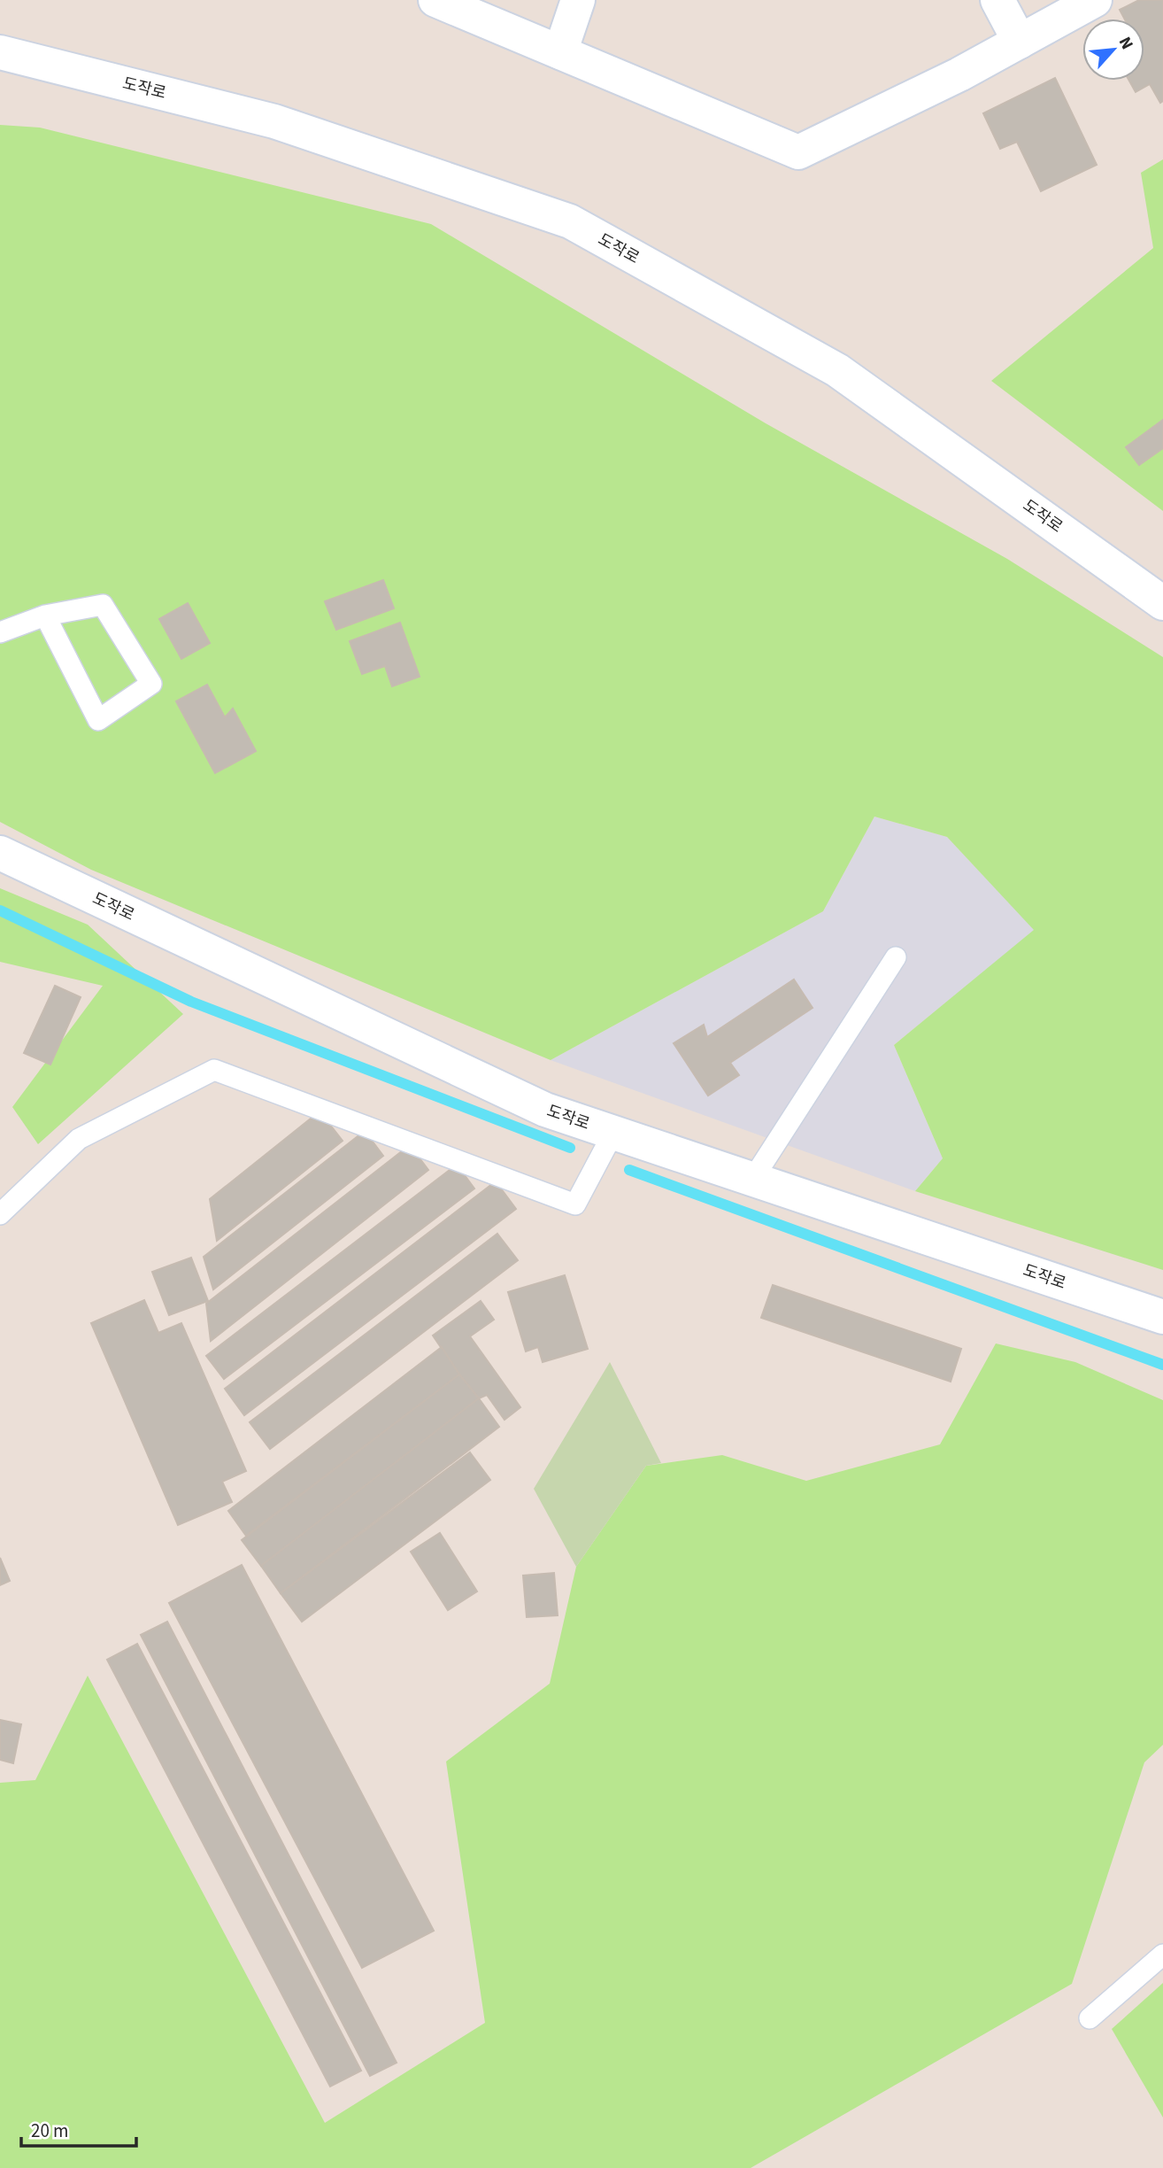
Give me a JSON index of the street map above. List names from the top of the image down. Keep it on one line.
{"streets":{"street":["도작로"]},"scale_bar":"20 m","north":"top right"}
